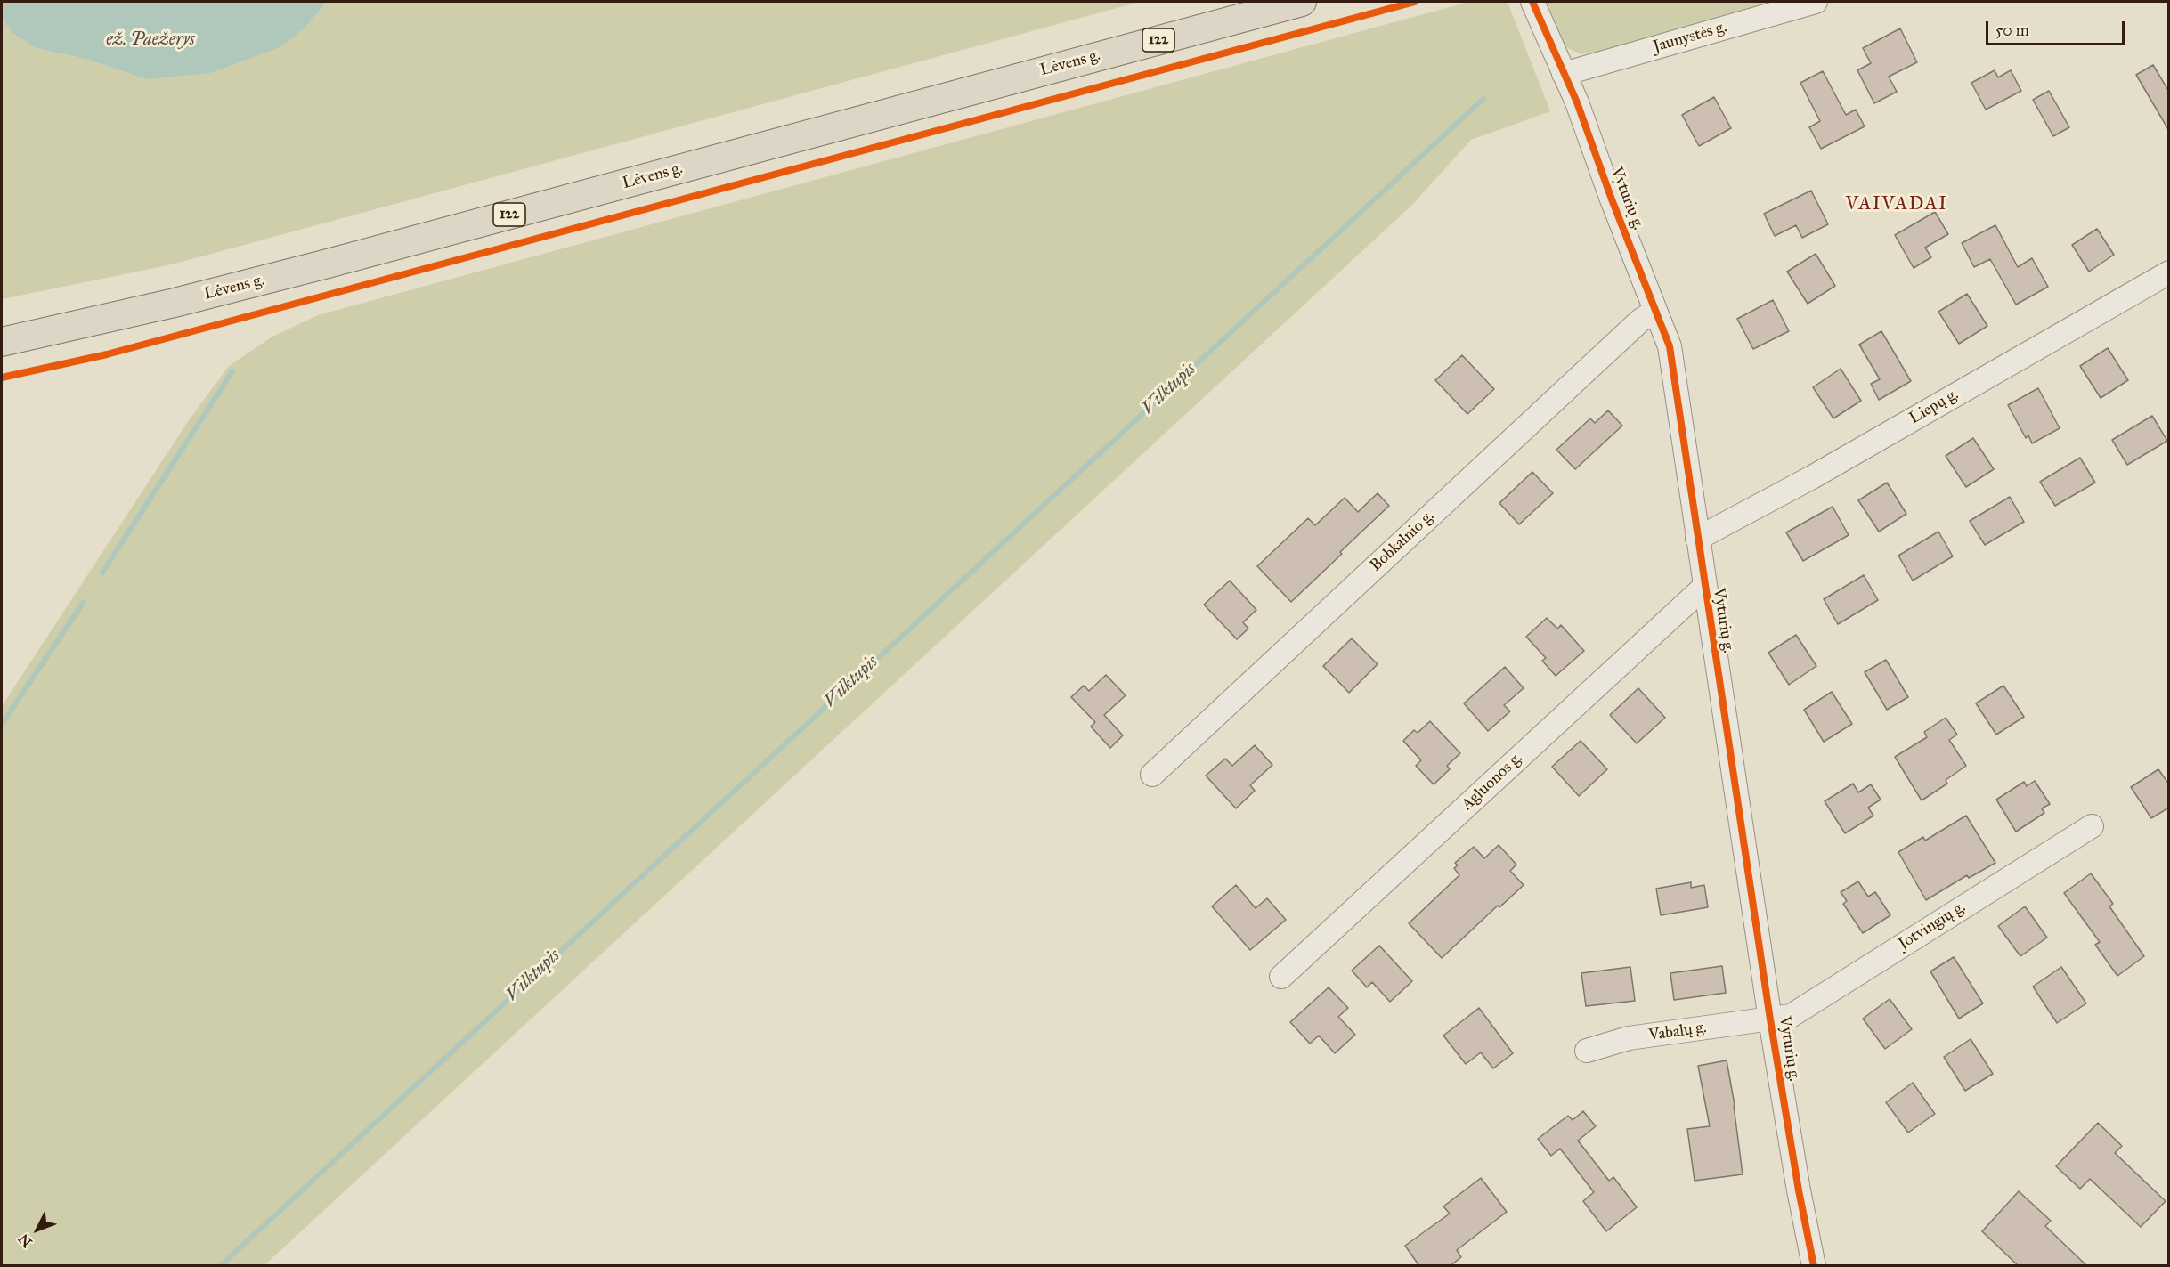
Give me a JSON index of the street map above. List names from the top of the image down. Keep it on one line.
{"streets":{"main road":["122","Lėvens g."],"street":["Jaunystės g.","Vyturių g.","Liepų g.","Bobkalnio g.","Agluonos g.","Jotvingių g.","Vabalų g."]},"crossings":[["Jaunystės g.","Vyturių g."],["Vyturių g.","Liepų g."],["Vyturių g.","Bobkalnio g."],["Vyturių g.","Agluonos g."],["Vyturių g.","Jotvingių g."],["Vyturių g.","Vabalų g."],["Jotvingių g.","Vabalų g."]],"districts":["VAIVADAI"],"water":["ež. Paežerys","Vilktupis"],"scale_bar":"50 m","north":"bottom left"}
